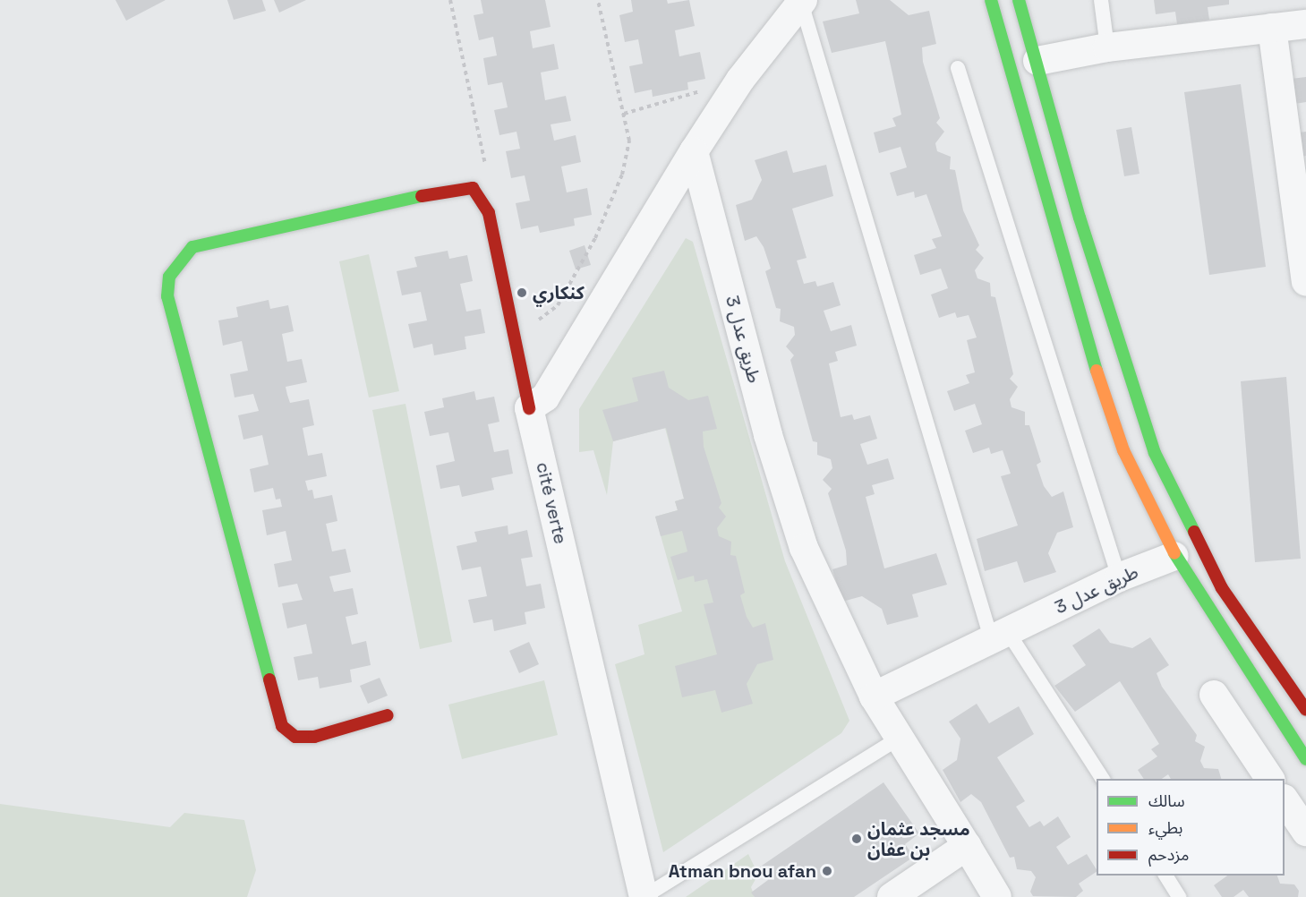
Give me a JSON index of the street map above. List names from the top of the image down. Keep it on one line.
{"streets":{"street":["طريق عدل 3","cité verte"]},"places":["كنكاري","مسجد عثمان بن عفان","Atman bnou afan"],"legend":["سالك","بطيء","مزدحم"]}
